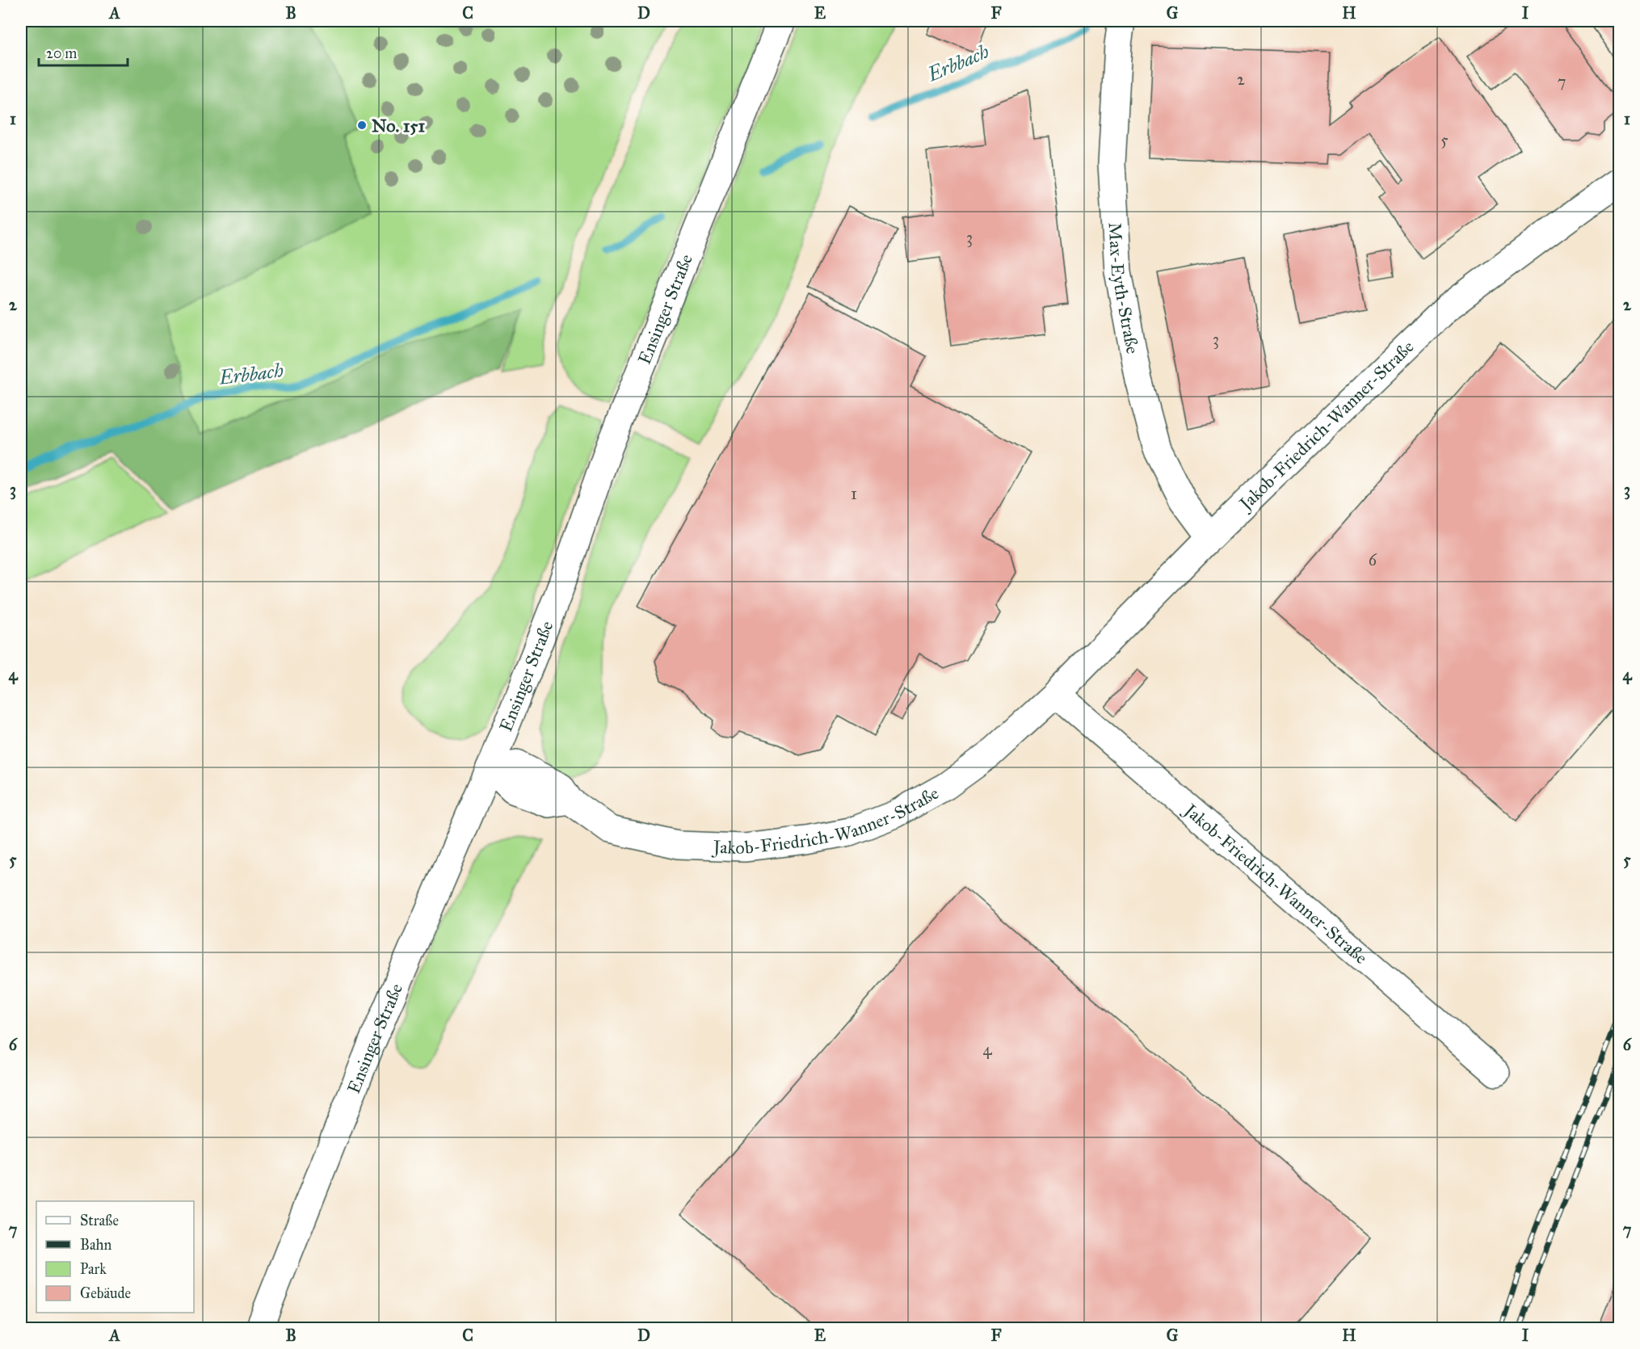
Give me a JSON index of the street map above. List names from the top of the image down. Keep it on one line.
{"streets":{"street":["Max-Eyth-Straße","Ensinger Straße","Jakob-Friedrich-Wanner-Straße"]},"crossings":[["Max-Eyth-Straße","Jakob-Friedrich-Wanner-Straße"],["Ensinger Straße","Jakob-Friedrich-Wanner-Straße"]],"water":["Erbbach"],"places":["No. 151"],"house_numbers":["2","7","5","3","3","1","6","4"],"legend":["Straße","Bahn","Park","Gebäude"],"scale_bar":"20 m","grid":{"columns":["A","B","C","D","E","F","G","H","I"],"rows":["1","2","3","4","5","6","7"]}}
